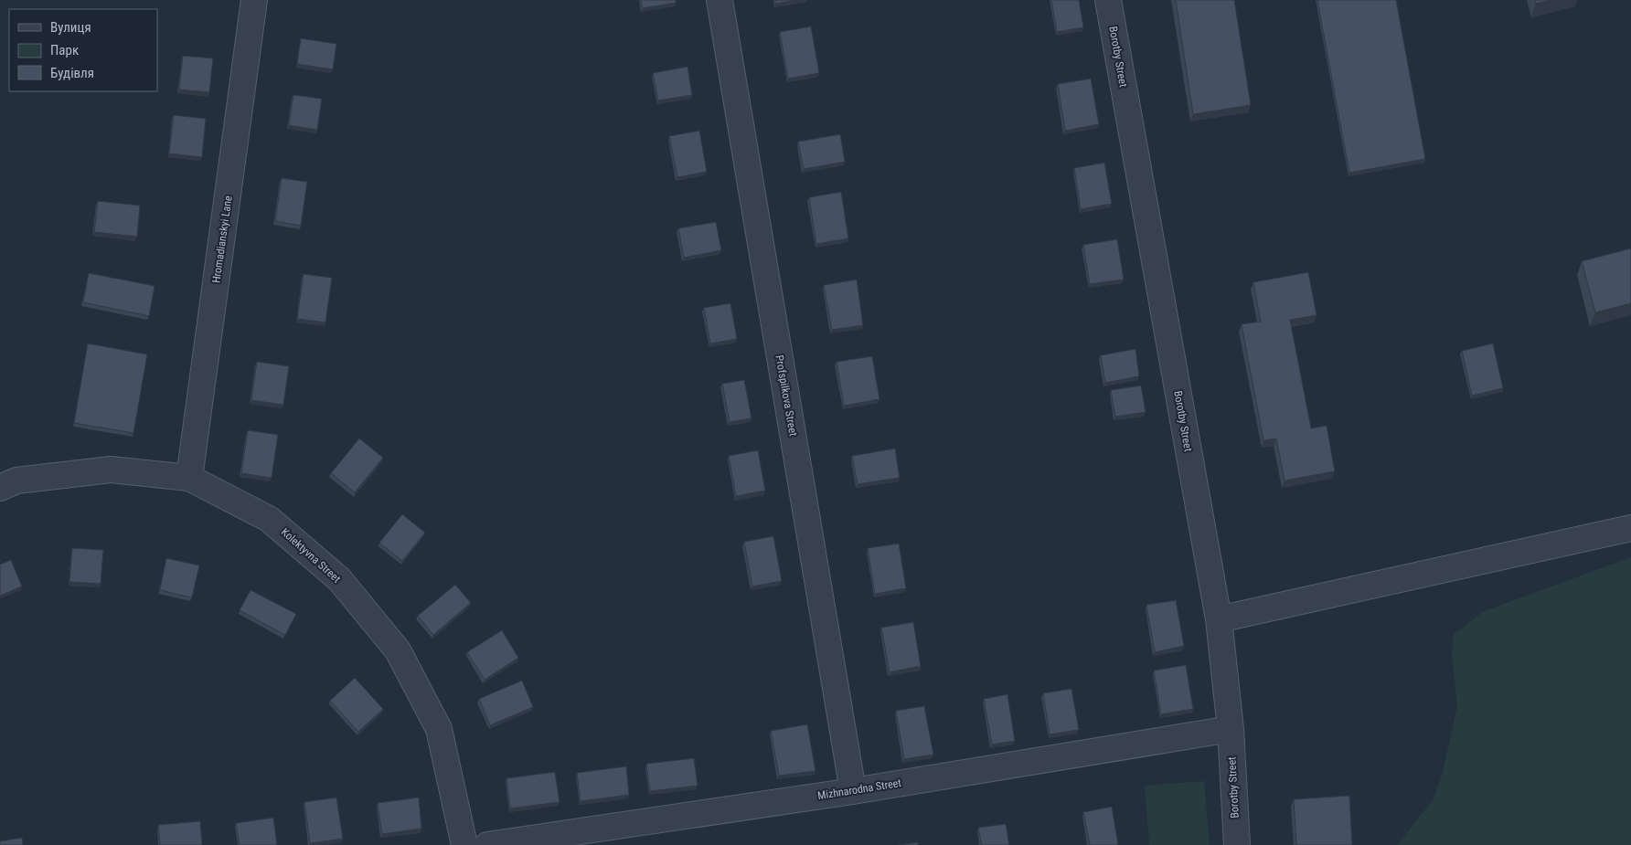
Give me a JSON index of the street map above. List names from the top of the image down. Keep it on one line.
{"streets":{"street":["Borotby Street","Hromadianskyi Lane","Profspilkova Street","Kolektyvna Street","Mizhnarodna Street"]},"crossings":[["Borotby Street","Mizhnarodna Street"],["Hromadianskyi Lane","Kolektyvna Street"],["Profspilkova Street","Mizhnarodna Street"]],"legend":["Вулиця","Парк","Будівля"]}
